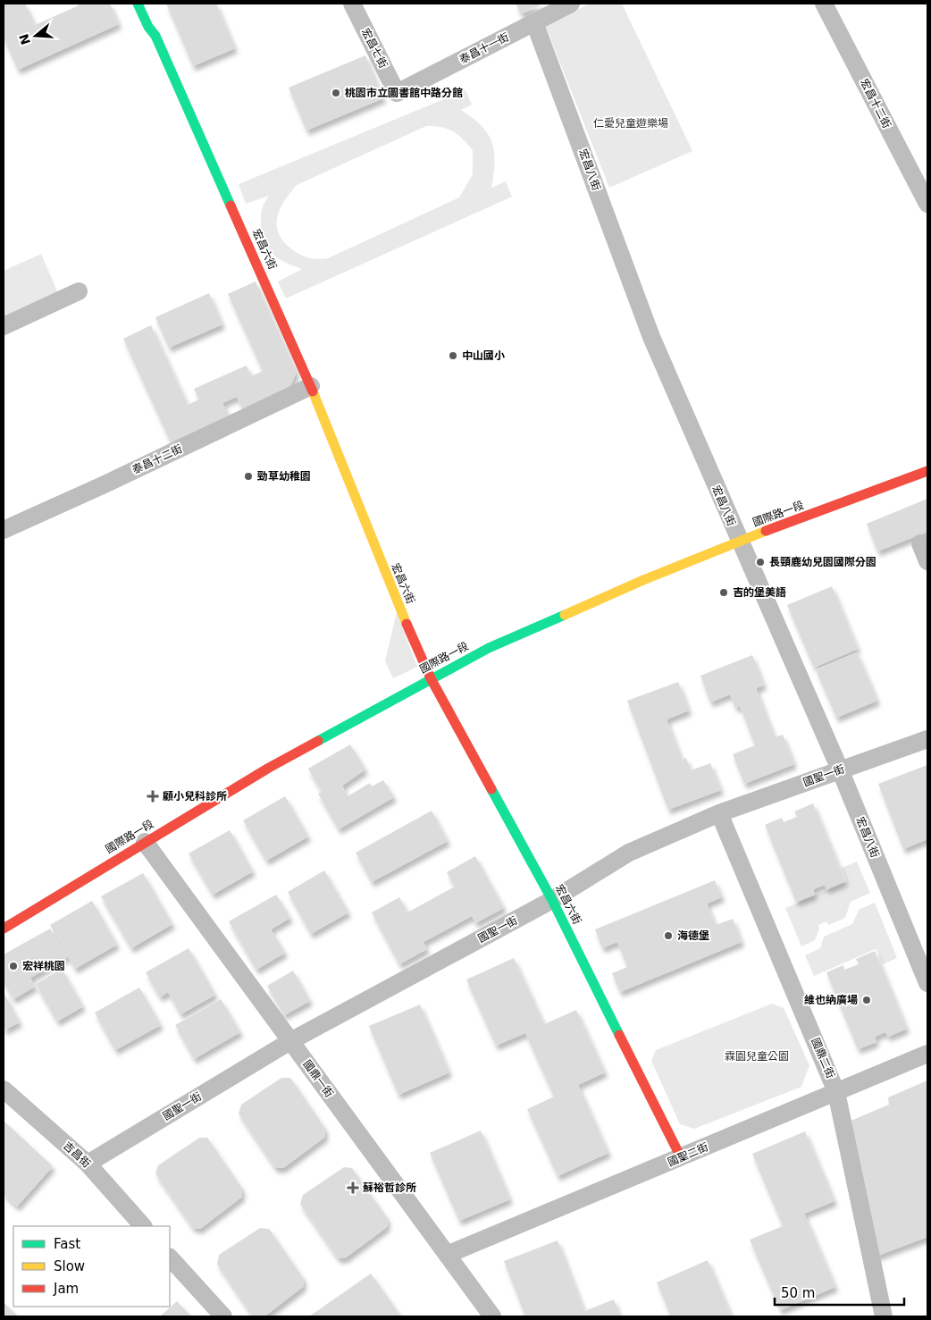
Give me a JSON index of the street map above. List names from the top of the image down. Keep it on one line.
{"streets":{"street":["宏昌七街","泰昌十一街","宏昌十二街","宏昌八街","宏昌六街","泰昌十二街","國際路一段","國聖一街","國鼎二街","國鼎一街","吉昌街","國聖二街"]},"crossings":[["宏昌七街","泰昌十一街"],["泰昌十一街","宏昌八街"],["宏昌八街","國際路一段"],["宏昌八街","國聖一街"],["宏昌六街","泰昌十二街"],["宏昌六街","國際路一段"],["宏昌六街","國聖一街"],["宏昌六街","國聖二街"],["國際路一段","國鼎一街"],["國聖一街","國鼎二街"],["國聖一街","國鼎一街"],["國聖一街","吉昌街"],["國鼎二街","國聖二街"],["國鼎一街","國聖二街"]],"parks":["仁愛兒童遊樂場","霖園兒童公園"],"places":{"other":["桃園市立圖書館中路分館","中山國小","勁草幼稚園","長頸鹿幼兒園國際分園","吉的堡美語","海德堡","宏祥桃園","維也納廣場"],"health":["顧小兒科診所","蘇裕哲診所"]},"legend":["Fast","Slow","Jam"],"scale_bar":"50 m","north":"left"}
